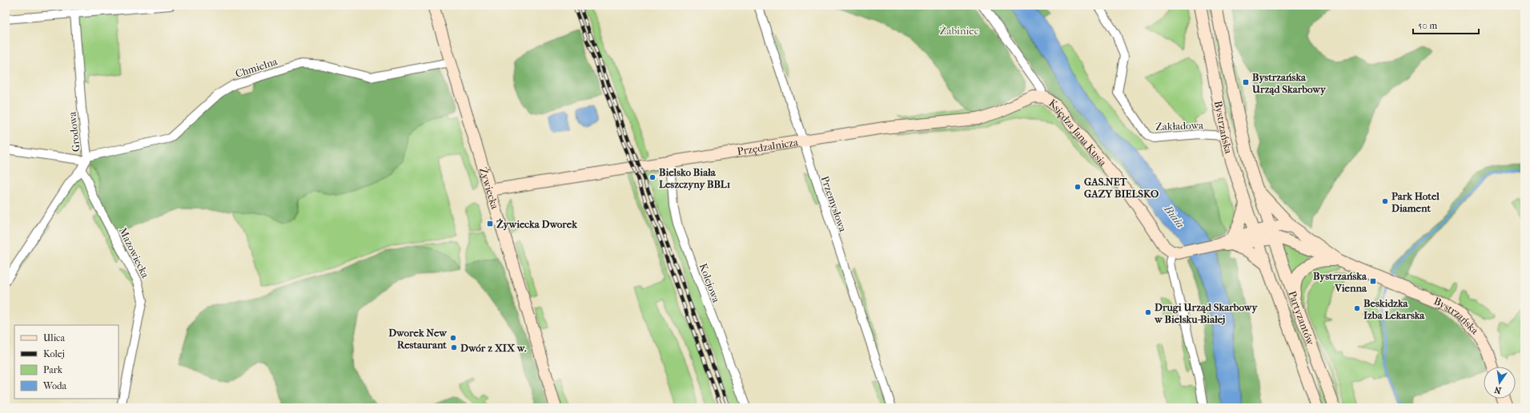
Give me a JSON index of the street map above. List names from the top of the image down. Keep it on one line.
{"streets":{"main road":["Bystrzańska","Księdza Jana Kusia","Przędzalnicza","Żywiecka","Partyzantów"],"street":["Chmielna","Zakładowa","Grodowa","Przemysłowa","Mazowiecka","Kolejowa"]},"crossings":[["Chmielna","Grodowa"],["Chmielna","Żywiecka"],["Zakładowa","Bystrzańska"],["Bystrzańska","Partyzantów"],["Grodowa","Mazowiecka"],["Księdza Jana Kusia","Przędzalnicza"],["Przędzalnicza","Żywiecka"],["Przędzalnicza","Przemysłowa"],["Przędzalnicza","Kolejowa"]],"water":["Biała"],"parks":["Żabiniec"],"places":{"transit":["Bystrzańska Urząd Skarbowy","Żywiecka Dworek","Bystrzańska Vienna"],"other":["Bielsko Biała Leszczyny BBL1","GAS.NET GAZY BIELSKO","Park Hotel Diament","Beskidzka Izba Lekarska","Drugi Urząd Skarbowy w Bielsku-Białej","Dworek New Restaurant","Dwór z XIX w."]},"legend":["Ulica","Kolej","Park","Woda"],"scale_bar":"50 m","north":"bottom"}
